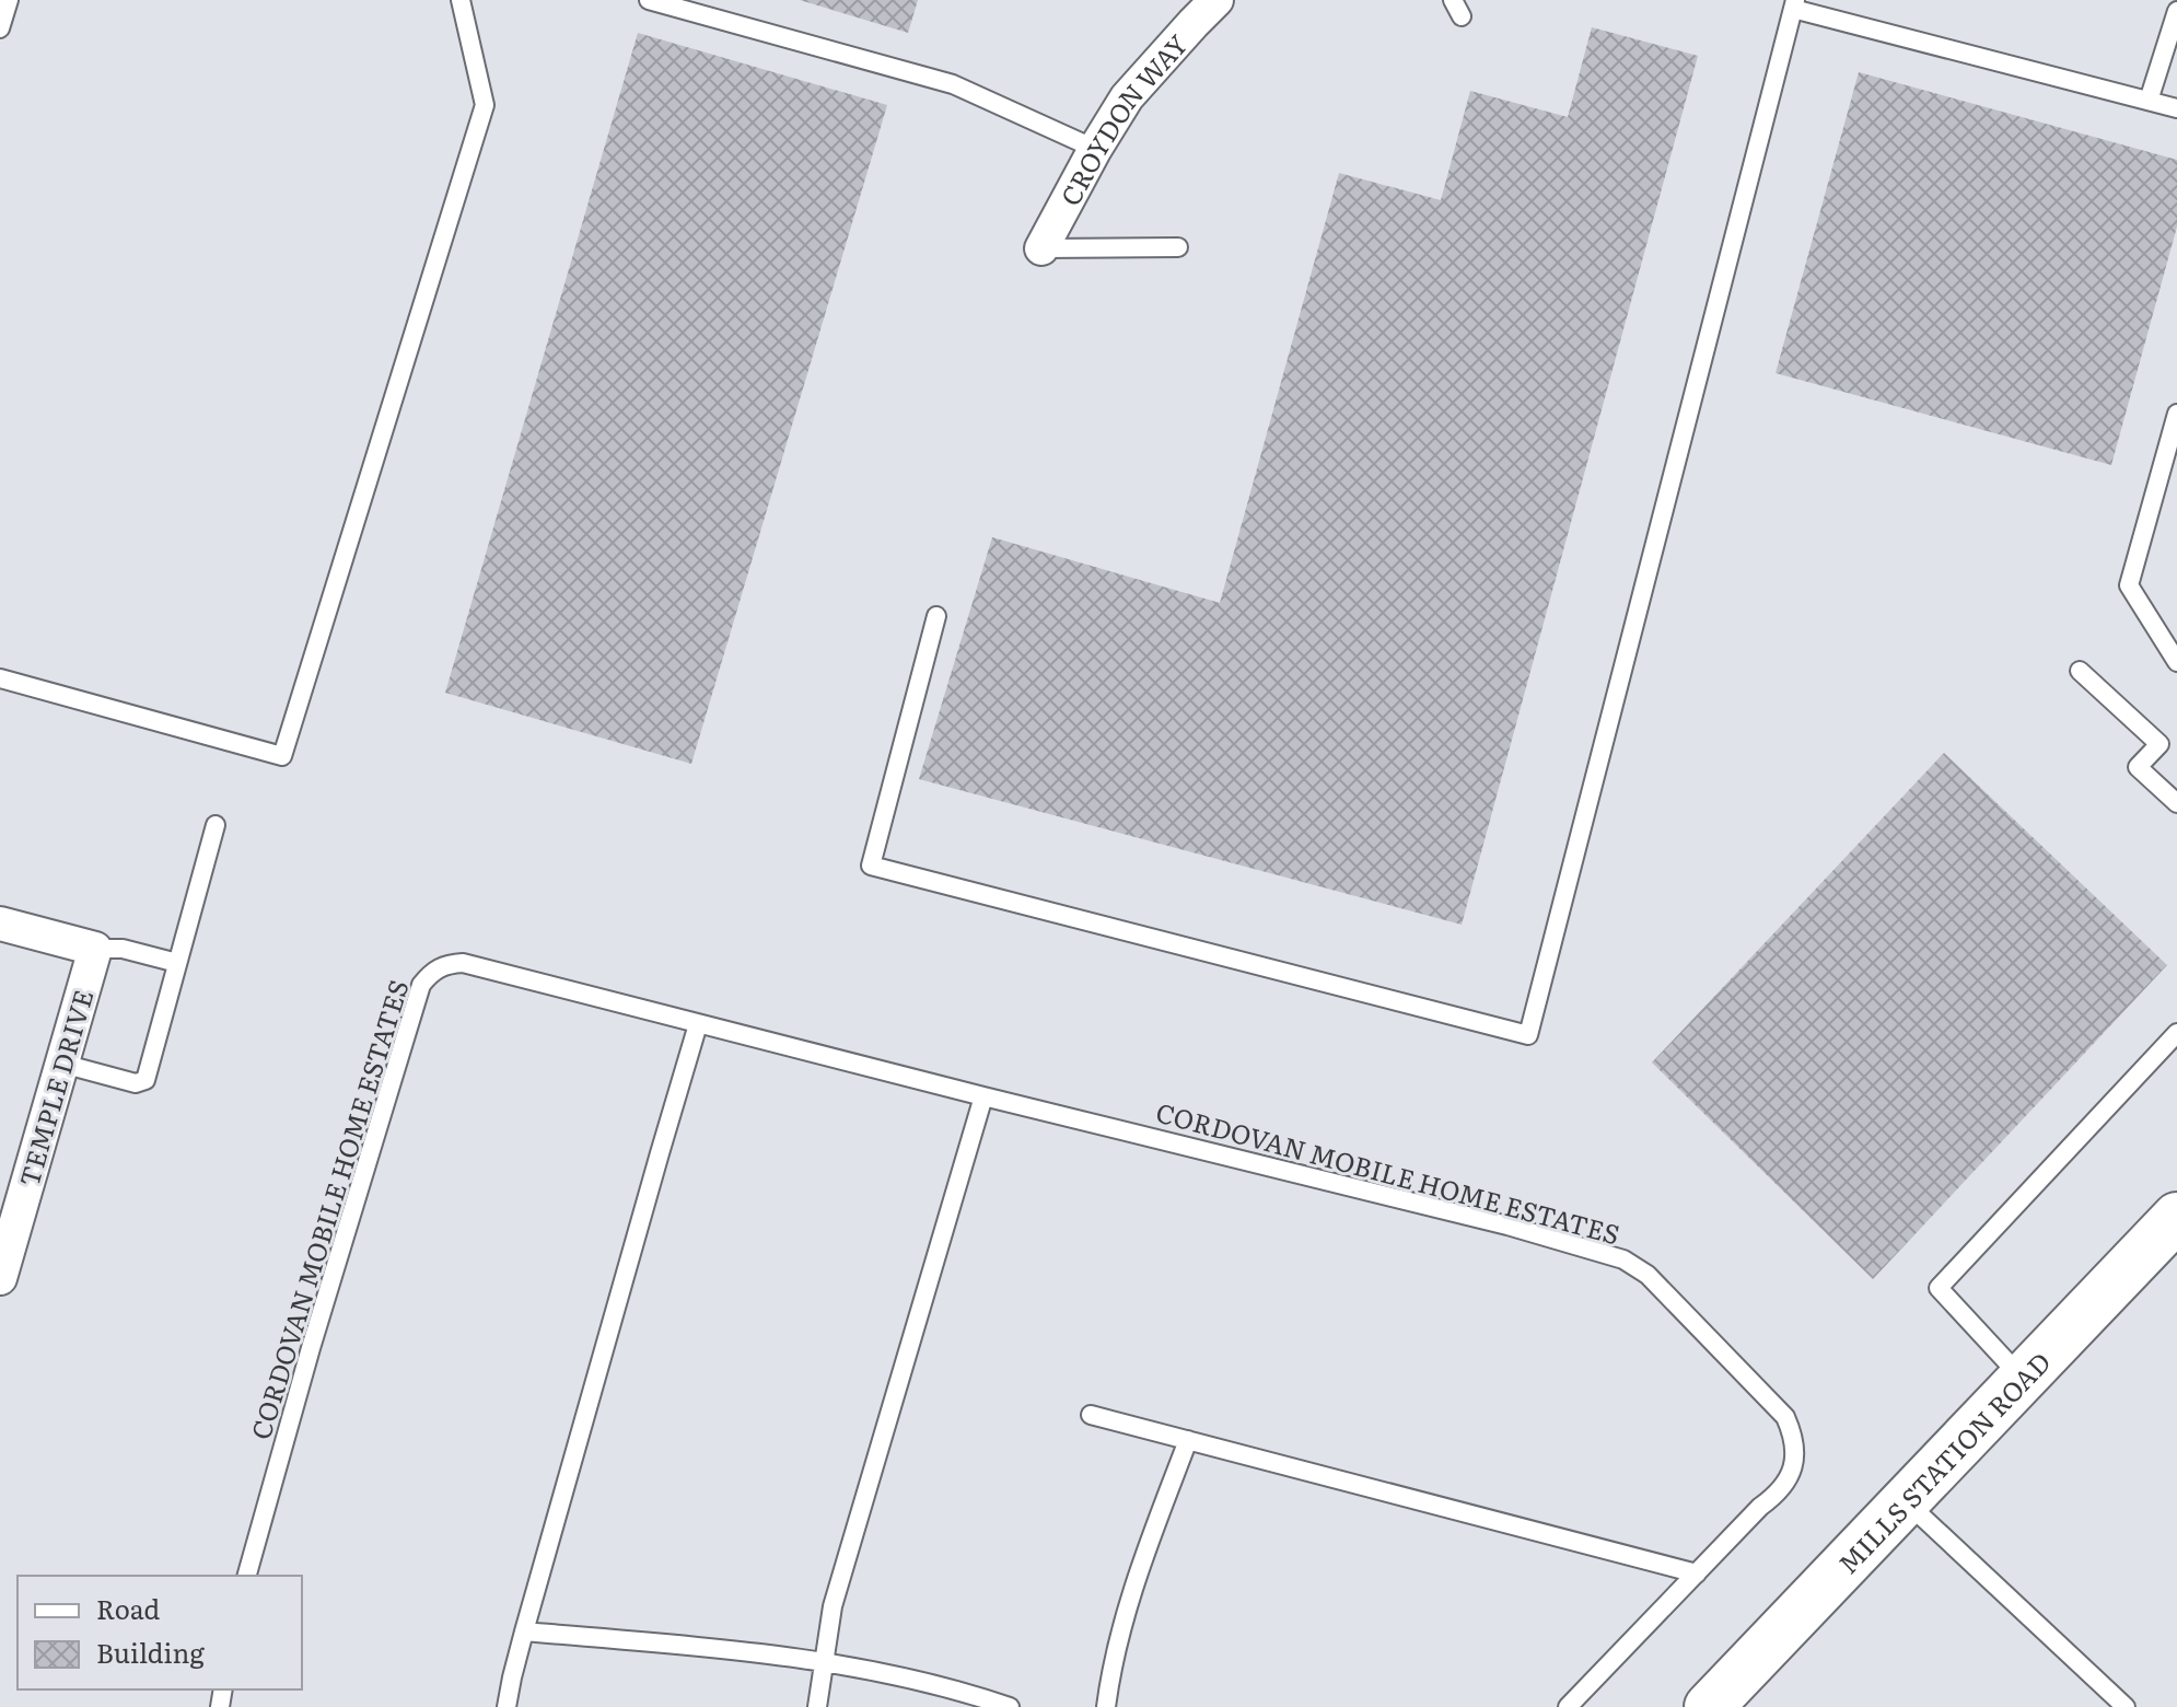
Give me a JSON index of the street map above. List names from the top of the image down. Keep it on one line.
{"streets":{"street":["CROYDON WAY","TEMPLE DRIVE","MILLS STATION ROAD"],"lane":["CORDOVAN MOBILE HOME ESTATES"]},"legend":["Road","Building"]}
